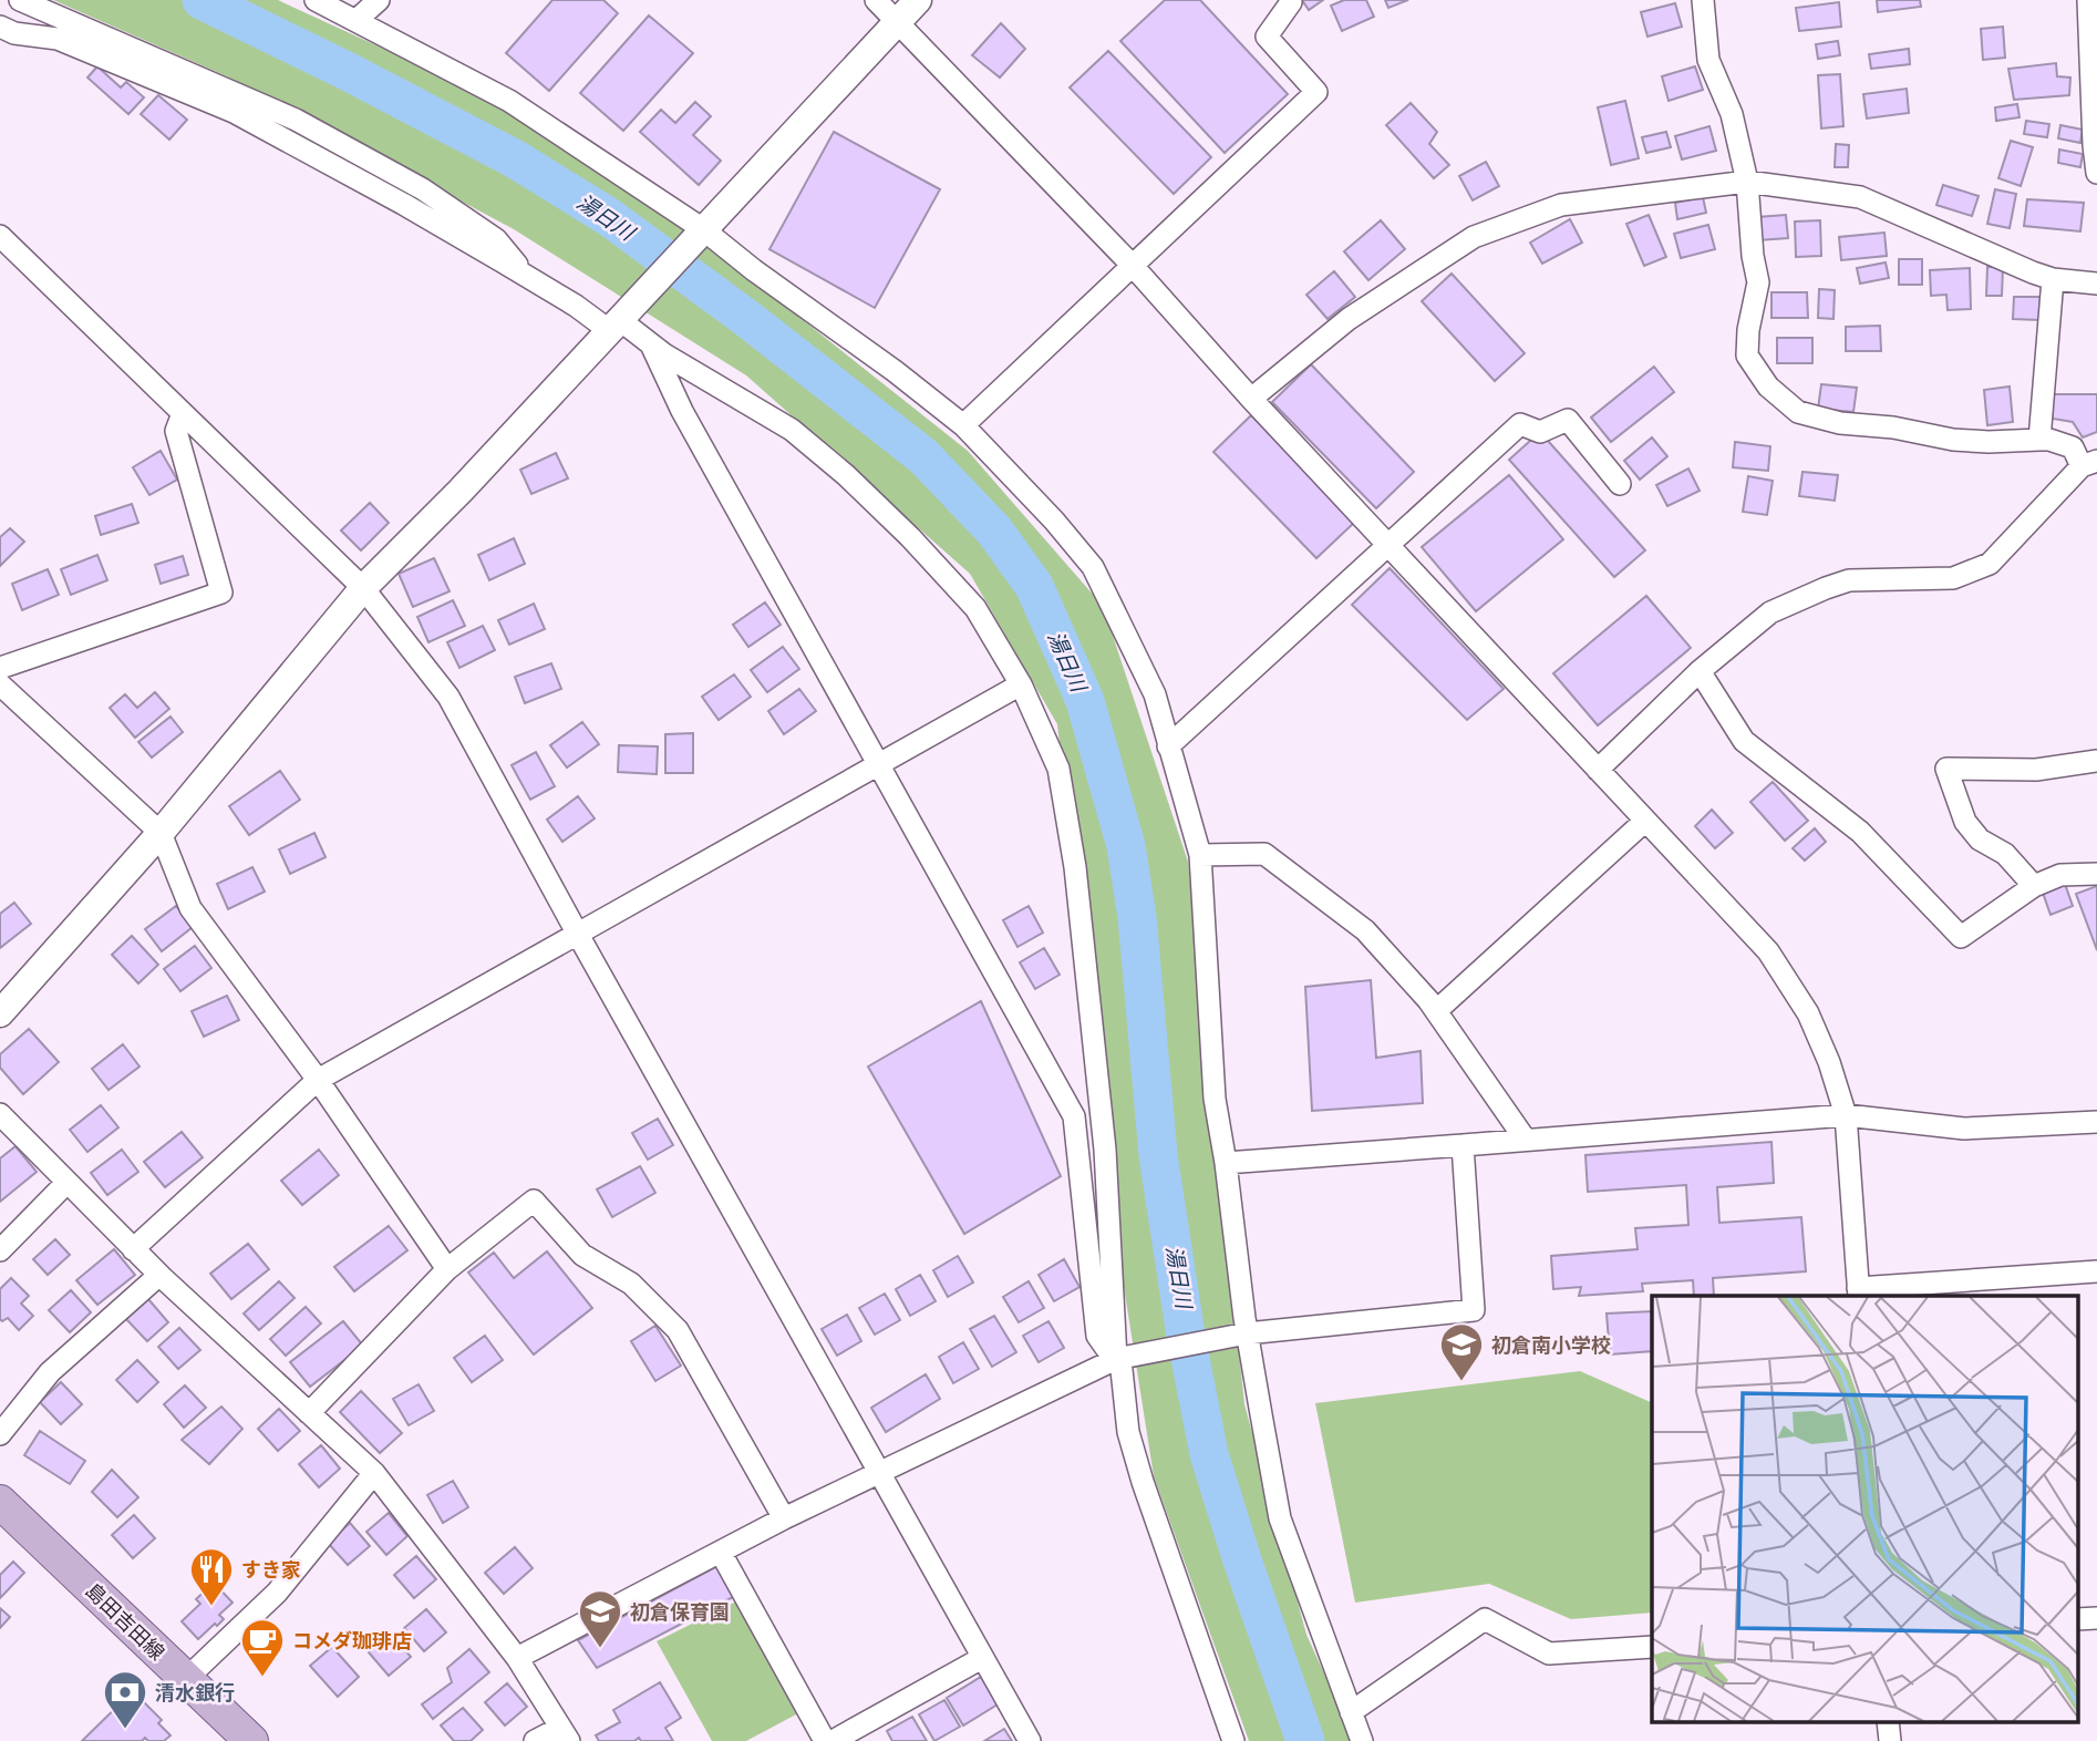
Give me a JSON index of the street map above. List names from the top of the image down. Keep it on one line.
{"streets":{"main road":["島田吉田線"]},"water":["湯日川"],"places":{"school or university":["初倉南小学校","初倉保育園"],"restaurant":["すき家"],"cafe":["コメダ珈琲店"],"bank":["清水銀行"]}}
